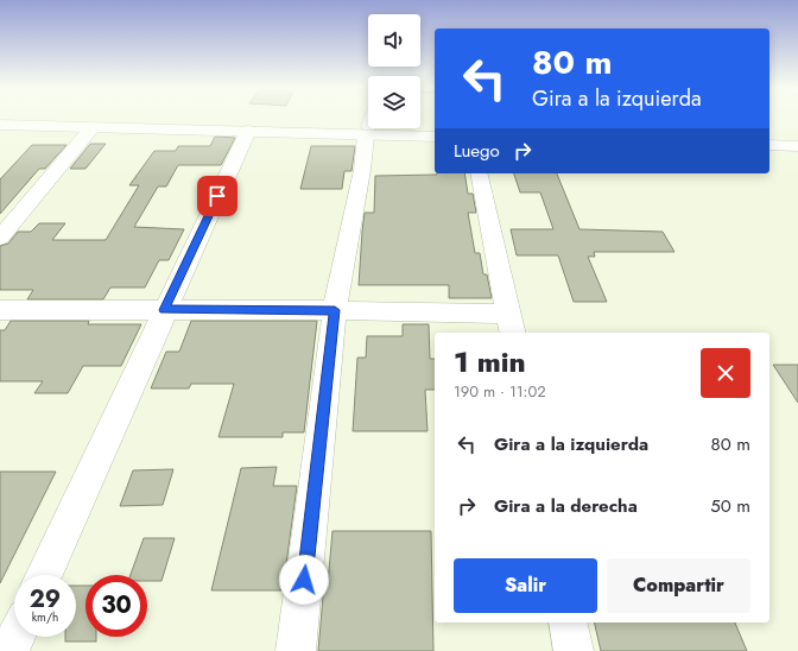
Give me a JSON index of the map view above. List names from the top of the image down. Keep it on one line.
{"page":{"turn":["80 m","Gira a la izquierda"],"then":"Luego","heading":["1 min","190 m · 11:02"],"list":[{"name":"Gira a la izquierda","value":"80 m"},{"name":"Gira a la derecha","value":"50 m"}],"buttons":["Salir","Compartir"],"speed":"29 km/h","limit":"30"}}
